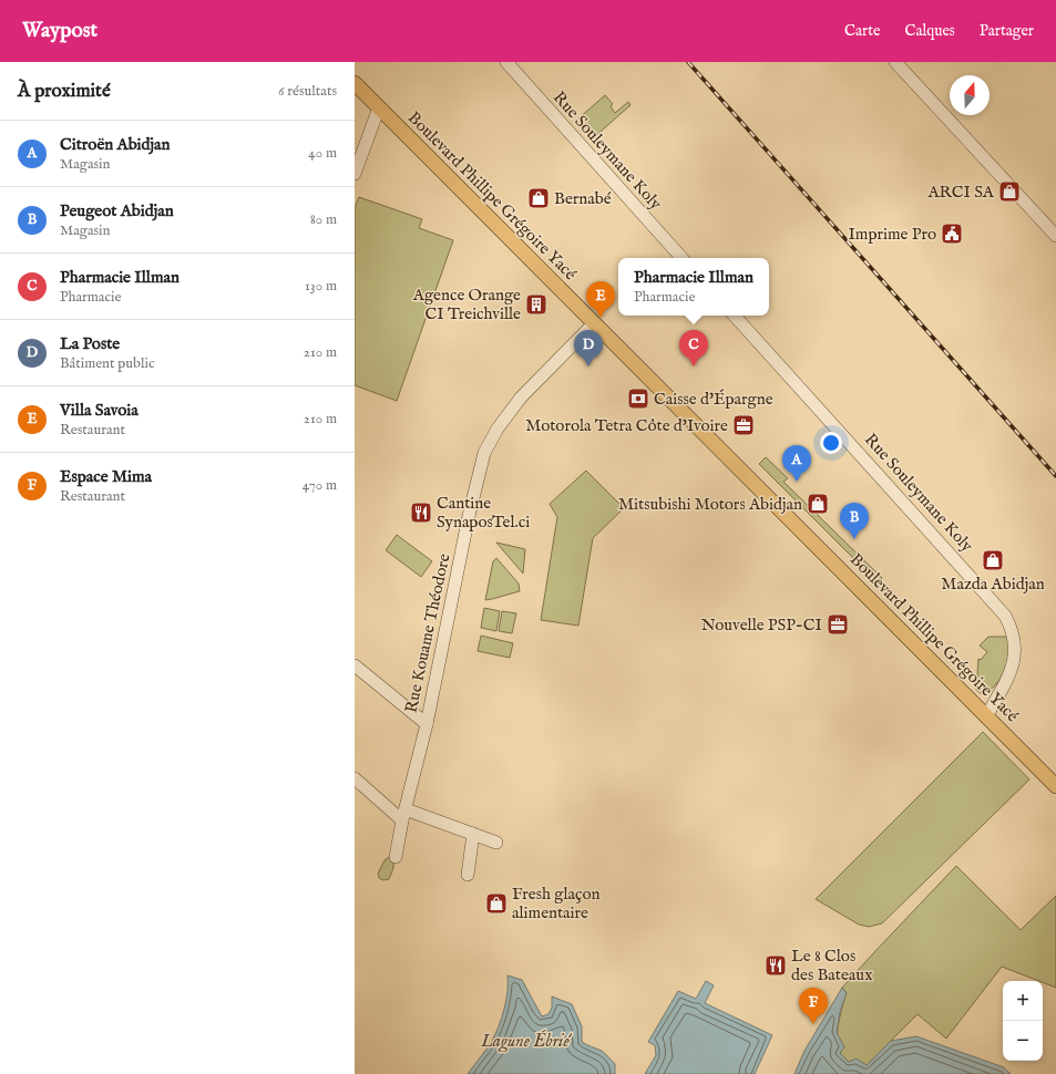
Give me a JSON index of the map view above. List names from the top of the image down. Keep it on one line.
{"streets":{"main road":["Boulevard Phillipe Grégoire Yacé"],"street":["Rue Souleymane Koly","Rue Kouame Théodore"]},"crossings":[["Rue Souleymane Koly","Boulevard Phillipe Grégoire Yacé"],["Boulevard Phillipe Grégoire Yacé","Rue Kouame Théodore"]],"water":["Lagune Ébrié"],"places":{"shop":["ARCI SA","Bernabé","Mitsubishi Motors Abidjan","Mazda Abidjan","Fresh glaçon alimentaire"],"public building":["Imprime Pro"],"building":["Agence Orange CI Treichville"],"bank":["Caisse d'Épargne"],"office":["Motorola Tetra Côte d'Ivoire","Nouvelle PSP-CI"],"restaurant":["Cantine SynaposTel.ci","Le 8 Clos des Bateaux"]},"north":"top","page":{"header":"Waypost","nav":["Carte","Calques","Partager"],"heading":["À proximité","6 résultats"],"list":[{"mark":"A","name":"Citroën Abidjan","note":"Magasin","value":"40 m"},{"mark":"B","name":"Peugeot Abidjan","note":"Magasin","value":"80 m"},{"mark":"C","name":"Pharmacie Illman","note":"Pharmacie","value":"130 m"},{"mark":"D","name":"La Poste","note":"Bâtiment public","value":"210 m"},{"mark":"E","name":"Villa Savoia","note":"Restaurant","value":"210 m"},{"mark":"F","name":"Espace Mima","note":"Restaurant","value":"470 m"}],"popup":["Pharmacie Illman","Pharmacie"],"pins":["E","C","D","A","B","F"],"map_buttons":["+","−"]}}
